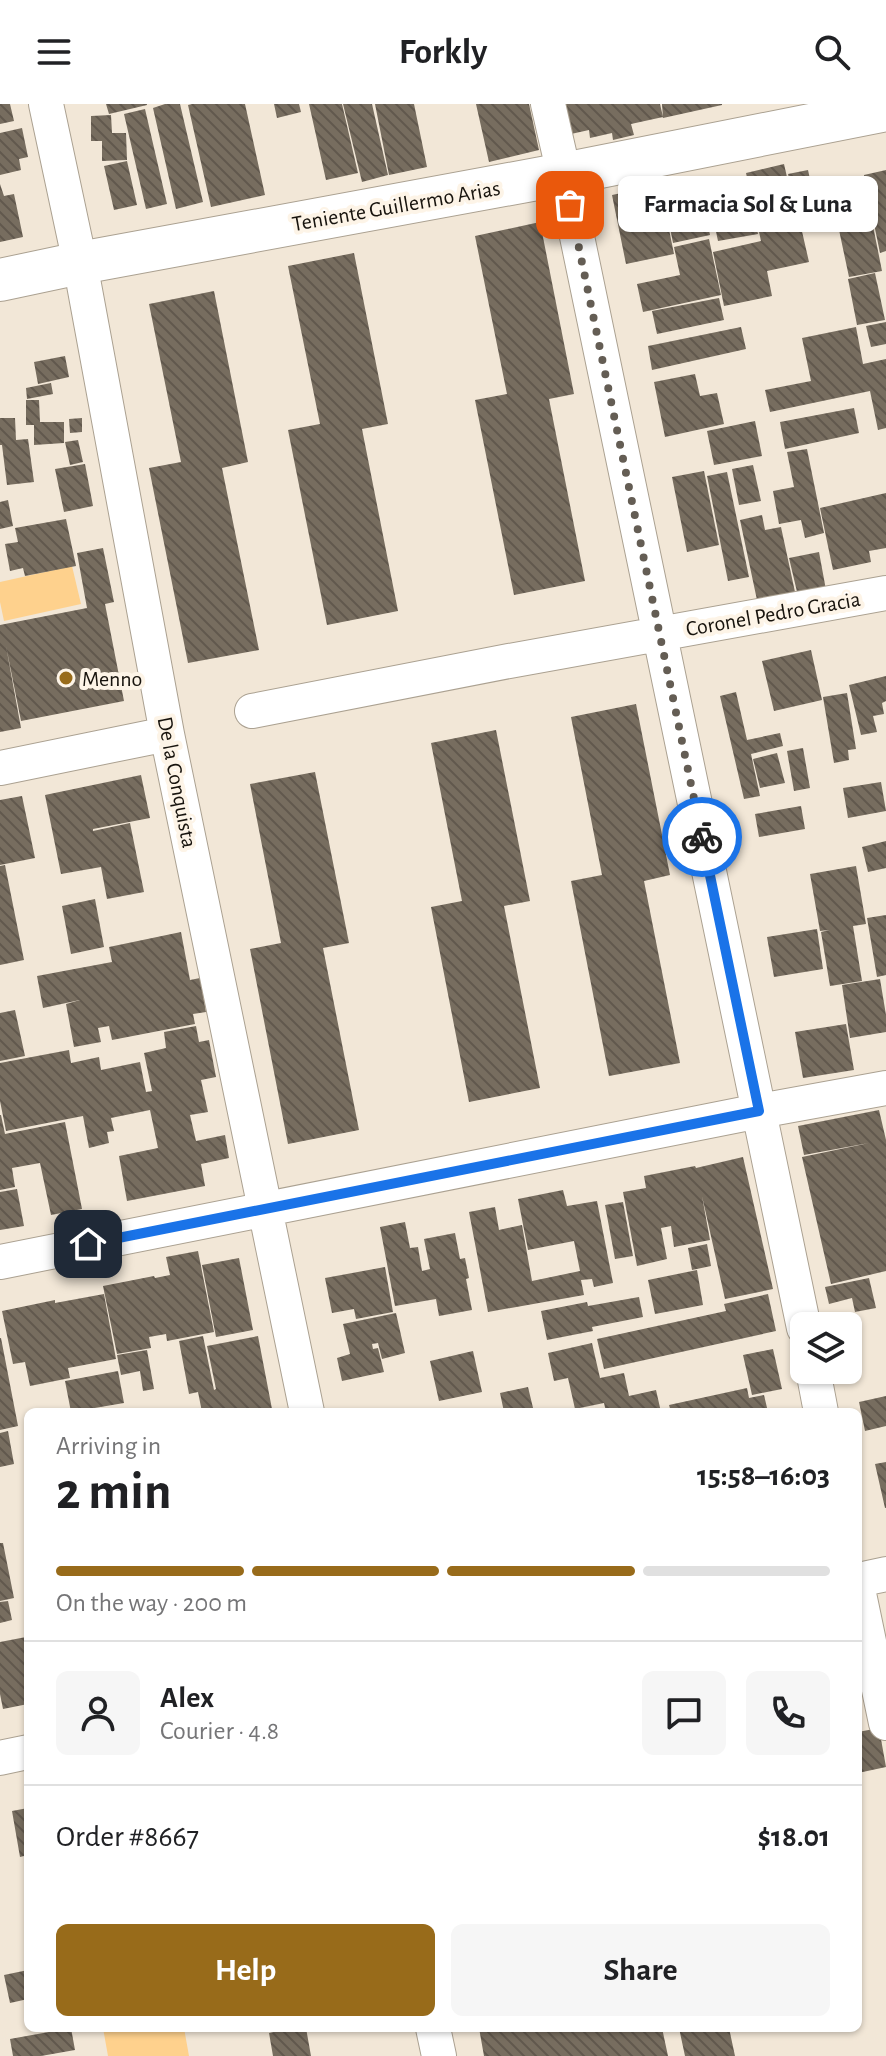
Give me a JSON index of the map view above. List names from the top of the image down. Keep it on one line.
{"streets":{"street":["Teniente Guillermo Arias","Coronel Pedro Gracia","De la Conquista"]},"crossings":[["Teniente Guillermo Arias","De la Conquista"]],"places":["Farmacia Sol & Luna","Menno"],"page":{"header":"Forkly","bubble":"Farmacia Sol & Luna","heading":["2 min","Arriving in","15:58–16:03"],"panel":["Alex","Courier · 4.8","Order #8667","$18.01"],"bar":"On the way · 200 m","buttons":["Help","Share"]}}
